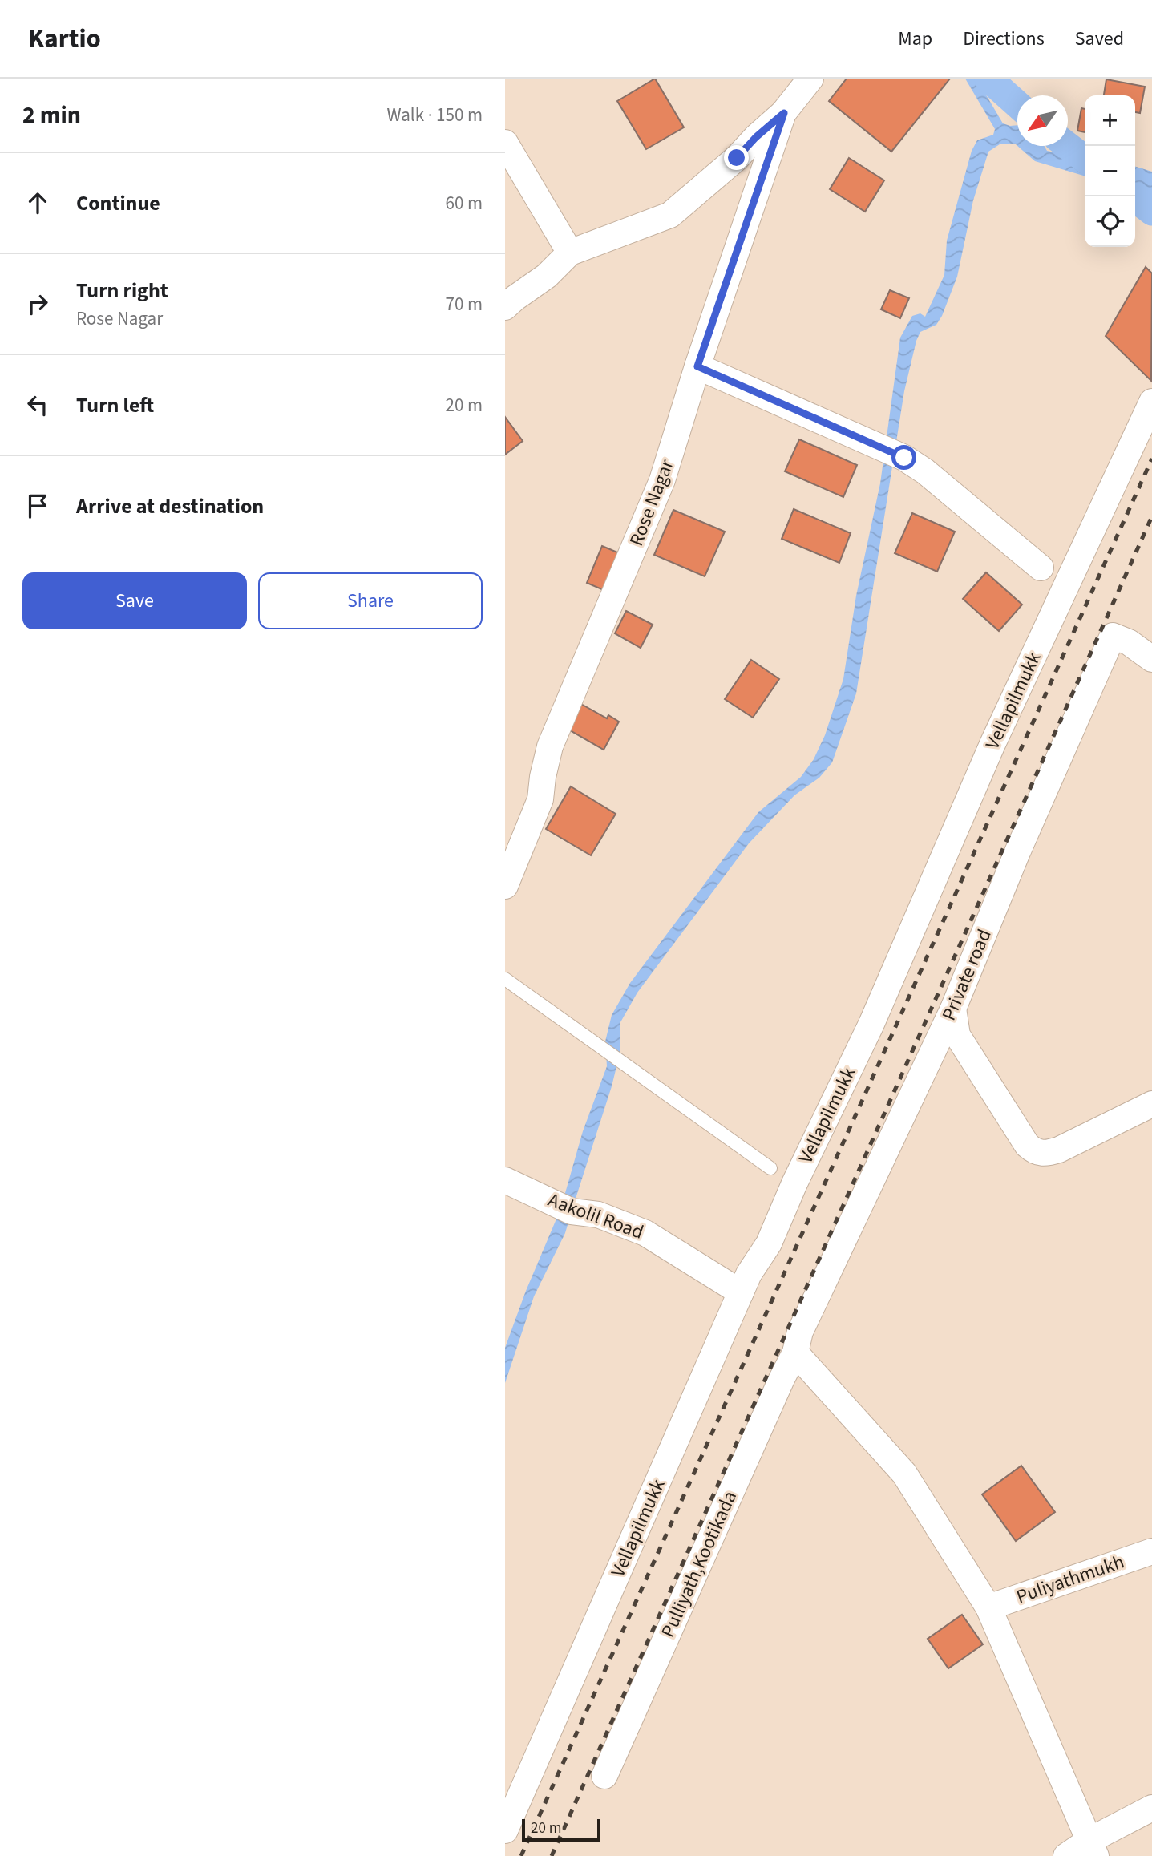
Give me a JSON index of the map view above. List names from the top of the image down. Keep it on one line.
{"streets":{"street":["Rose Nagar","Vellapilmukk","Private road","Aakolil Road","Pulliyath,Kootikada","Puliyathmukh"]},"crossings":[["Vellapilmukk","Aakolil Road"],["Private road","Pulliyath,Kootikada"]],"scale_bar":"20 m","north":"bottom left","page":{"header":"Kartio","nav":["Map","Directions","Saved"],"heading":["2 min","Walk · 150 m"],"map_buttons":["+","−"],"list":[["Continue","60 m"],["Turn right","Rose Nagar","70 m"],["Turn left","20 m"],"Arrive at destination"],"buttons":["Save","Share"],"scale":"20 m"}}
